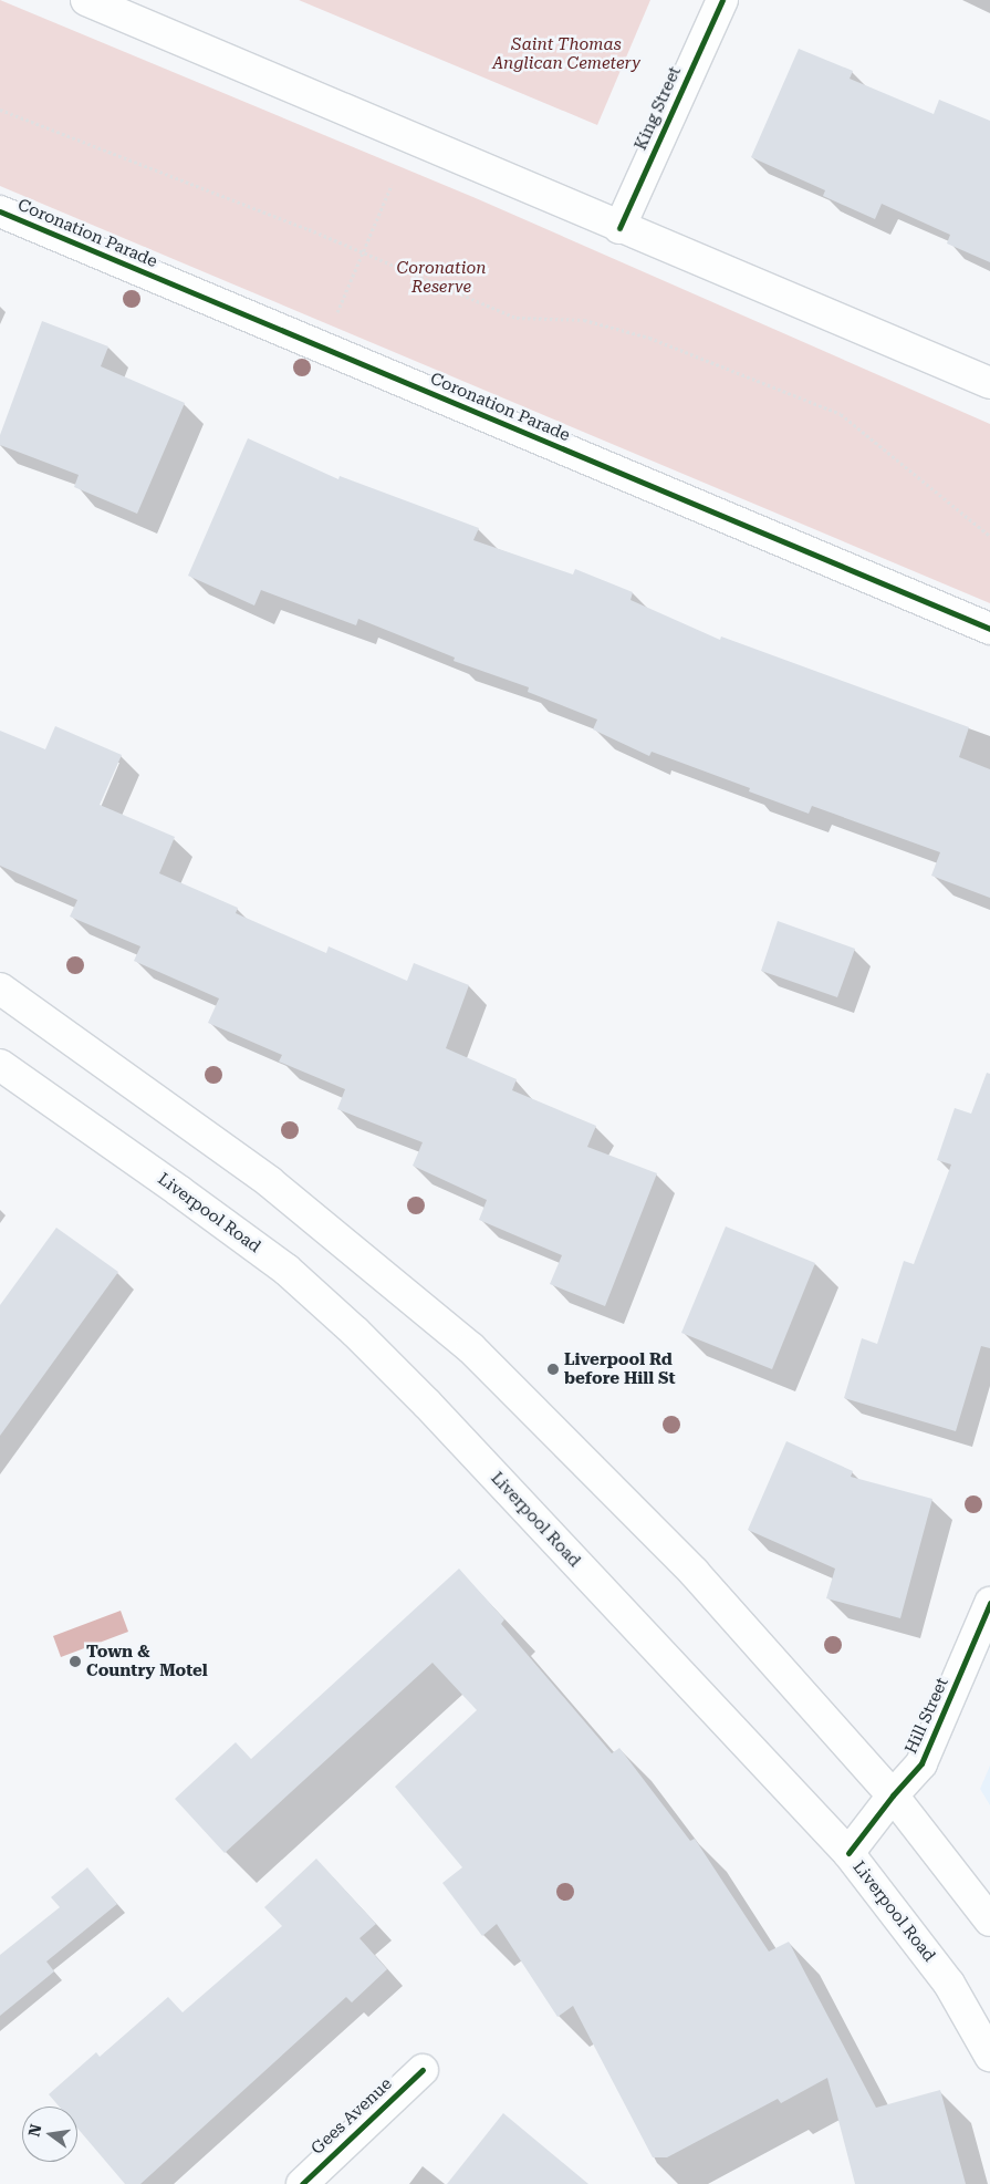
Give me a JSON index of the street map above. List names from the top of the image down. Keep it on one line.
{"streets":{"main road":["King Street","Coronation Parade","Liverpool Road","Hill Street","Gees Avenue"]},"crossings":[["Liverpool Road","Hill Street"]],"parks":["Saint Thomas Anglican Cemetery","Coronation Reserve"],"places":["Liverpool Rd before Hill St","Town & Country Motel"],"north":"left"}
